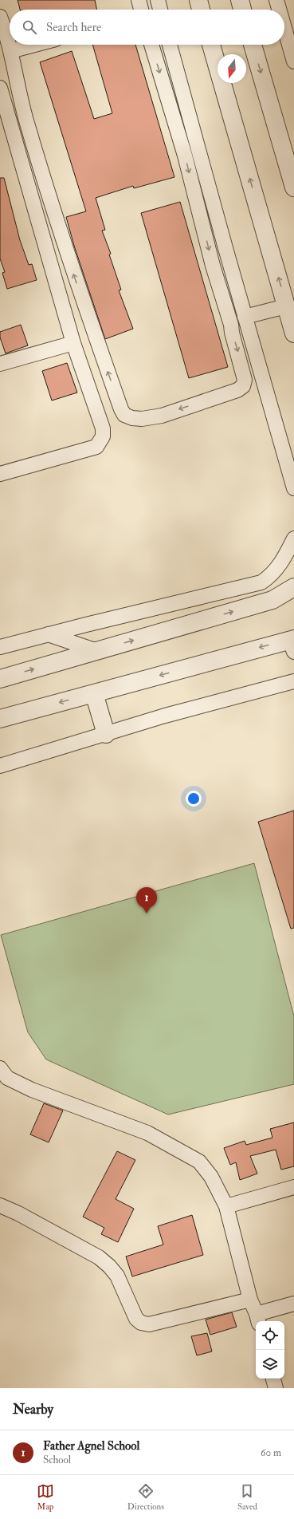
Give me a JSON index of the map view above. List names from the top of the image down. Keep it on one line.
{"north":"bottom","page":{"search":"Search here","pins":"1","heading":"Nearby","list":[{"mark":"1","name":"Father Agnel School","note":"School","value":"60 m"}],"nav":["Map","Directions","Saved"]}}
